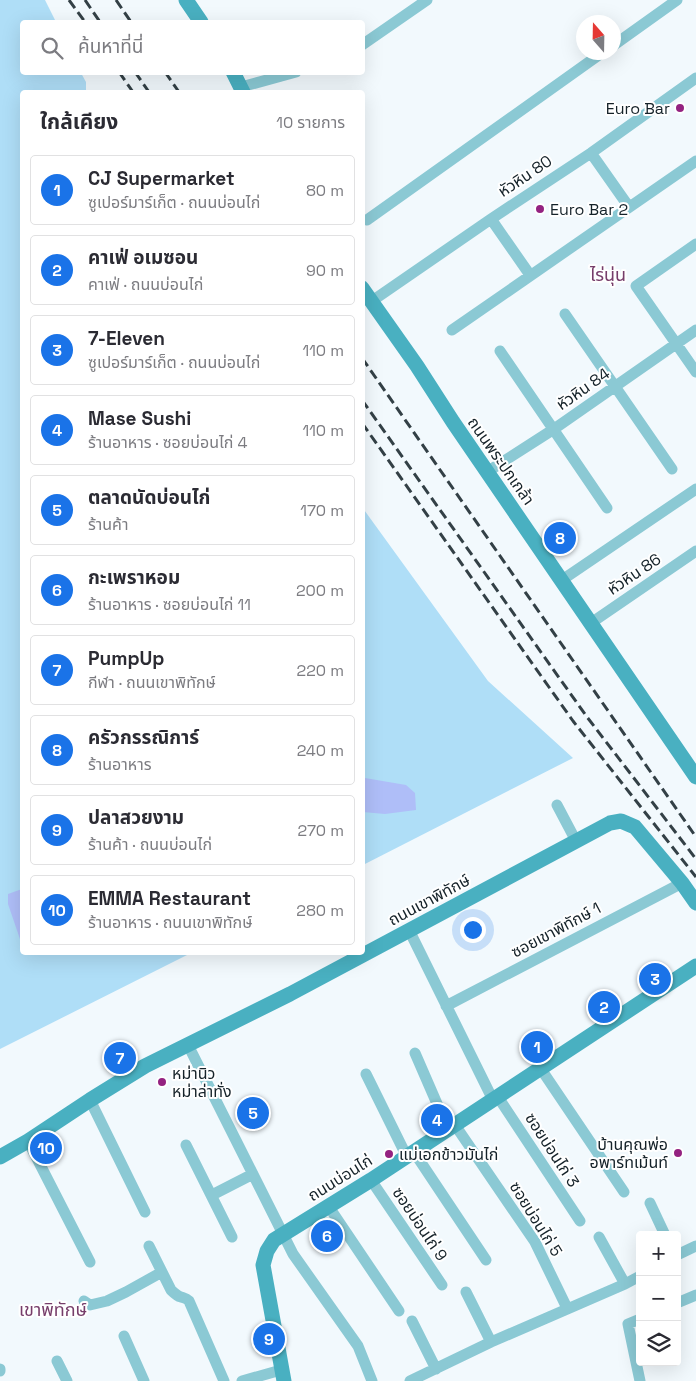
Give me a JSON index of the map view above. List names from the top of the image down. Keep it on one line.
{"streets":{"street":["หัวหิน 80","หัวหิน 84","ถนนพระปกเกล้า","หัวหิน 86","ถนนเขาพิทักษ์","ซอยเขาพิทักษ์ 1","ซอยบ่อนไก่ 3","ถนนบ่อนไก่","ซอยบ่อนไก่ 5","ซอยบ่อนไก่ 9"]},"crossings":[["หัวหิน 80","ถนนพระปกเกล้า"],["หัวหิน 84","ถนนพระปกเกล้า"],["ถนนพระปกเกล้า","หัวหิน 86"],["ถนนเขาพิทักษ์","ซอยเขาพิทักษ์ 1"],["ถนนเขาพิทักษ์","ซอยบ่อนไก่ 3"],["ซอยเขาพิทักษ์ 1","ซอยบ่อนไก่ 3"],["ซอยบ่อนไก่ 3","ถนนบ่อนไก่"],["ถนนบ่อนไก่","ซอยบ่อนไก่ 5"],["ถนนบ่อนไก่","ซอยบ่อนไก่ 9"]],"districts":["ไร่นุ่น","เขาพิทักษ์"],"places":["Euro Bar","Euro Bar 2","หม่านิว หม่าล่าทั่ง","บ้านคุณพ่อ อพาร์ทเม้นท์","แม่เอกข้าวมันไก่"],"north":"top","page":{"search":"ค้นหาที่นี่","heading":["ใกล้เคียง","10 รายการ"],"list":[{"mark":"1","name":"CJ Supermarket","note":"ซูเปอร์มาร์เก็ต · ถนนบ่อนไก่","value":"80 m"},{"mark":"2","name":"คาเฟ่ อเมซอน","note":"คาเฟ่ · ถนนบ่อนไก่","value":"90 m"},{"mark":"3","name":"7-Eleven","note":"ซูเปอร์มาร์เก็ต · ถนนบ่อนไก่","value":"110 m"},{"mark":"4","name":"Mase Sushi","note":"ร้านอาหาร · ซอยบ่อนไก่ 4","value":"110 m"},{"mark":"5","name":"ตลาดนัดบ่อนไก่","note":"ร้านค้า","value":"170 m"},{"mark":"6","name":"กะเพราหอม","note":"ร้านอาหาร · ซอยบ่อนไก่ 11","value":"200 m"},{"mark":"7","name":"PumpUp","note":"กีฬา · ถนนเขาพิทักษ์","value":"220 m"},{"mark":"8","name":"ครัวกรรณิการ์","note":"ร้านอาหาร","value":"240 m"},{"mark":"9","name":"ปลาสวยงาม","note":"ร้านค้า · ถนนบ่อนไก่","value":"270 m"},{"mark":"10","name":"EMMA Restaurant","note":"ร้านอาหาร · ถนนเขาพิทักษ์","value":"280 m"}],"pins":["8","3","2","1","7","5","4","10","6","9"],"map_buttons":["+","−"]}}
